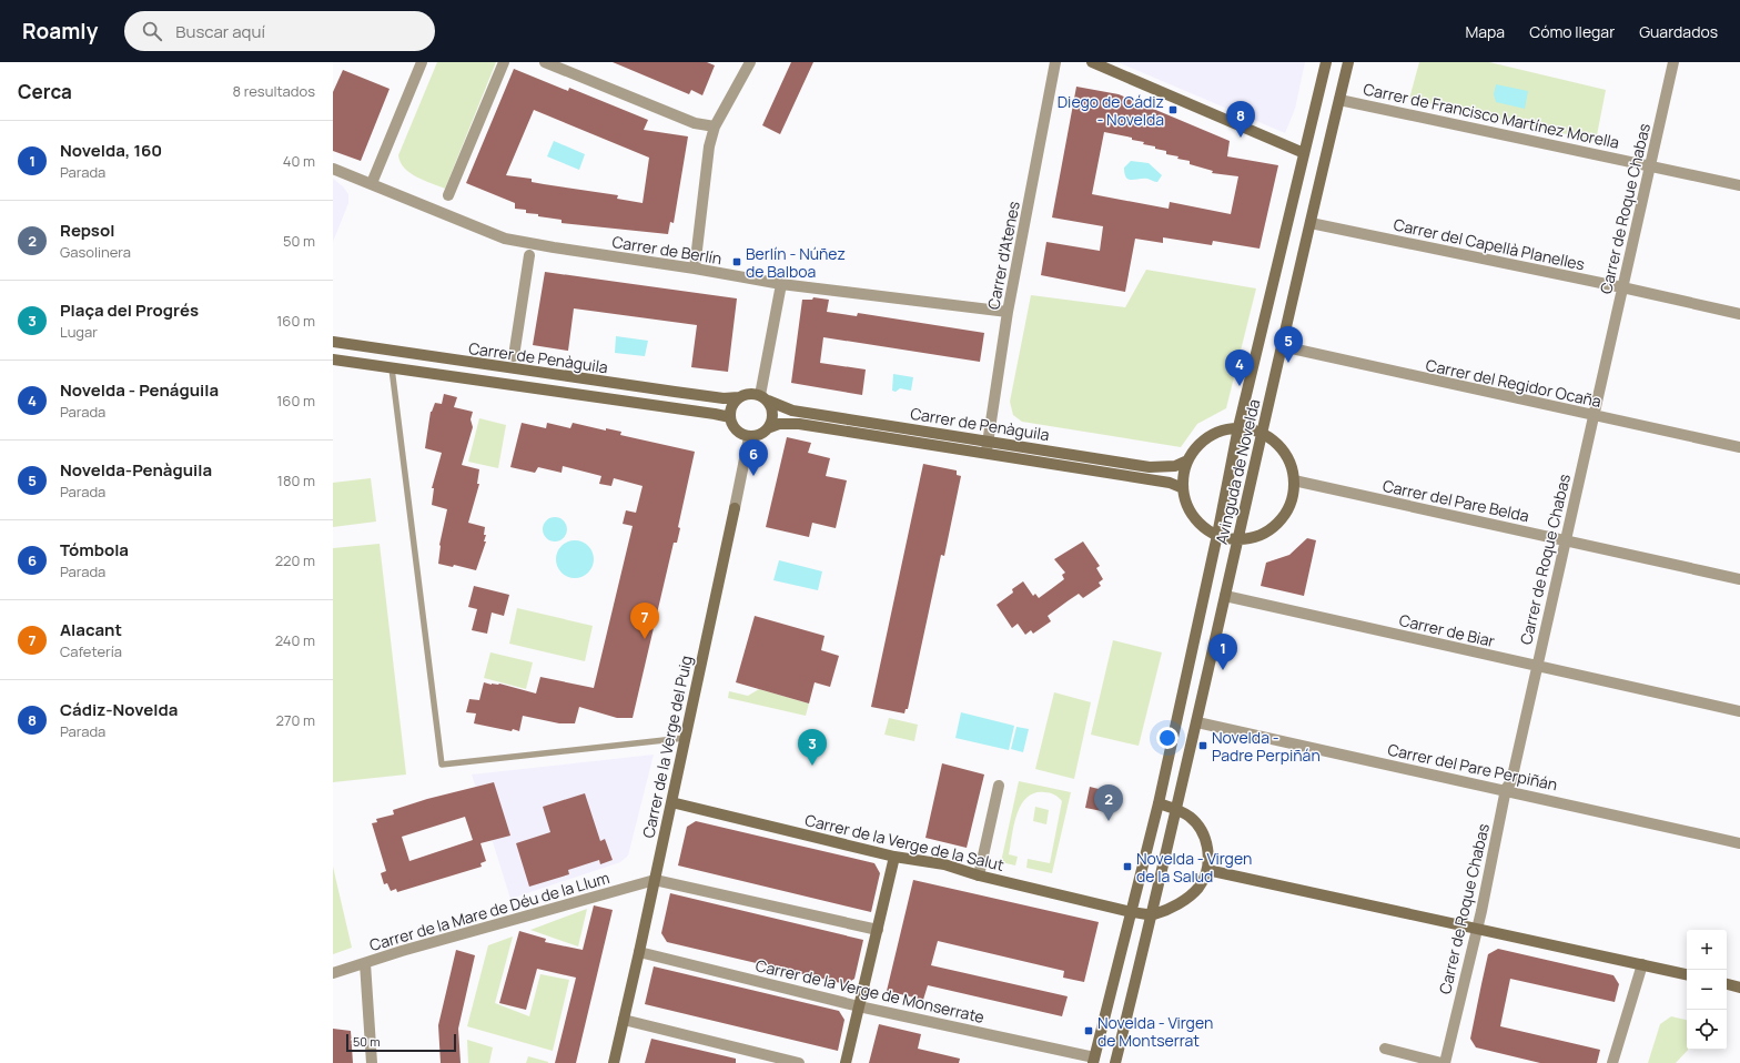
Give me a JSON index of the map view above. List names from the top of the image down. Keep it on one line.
{"streets":{"street":["Carrer de Francisco Martínez Morella","Carrer de Roque Chabas","Carrer del Capellà Planelles","Carrer de Berlín","Carrer d'Atenes","Carrer de Penàguila","Carrer del Regidor Ocaña","Avinguda de Novelda","Carrer del Pare Belda","Carrer de Biar","Carrer de la Verge del Puig","Carrer del Pare Perpiñán","Carrer de la Verge de la Salut","Carrer de la Mare de Déu de la Llum","Carrer de la Verge de Monserrate"]},"crossings":[["Carrer de Francisco Martínez Morella","Carrer de Roque Chabas"],["Carrer de Francisco Martínez Morella","Avinguda de Novelda"],["Carrer de Roque Chabas","Carrer del Capellà Planelles"],["Carrer de Roque Chabas","Carrer del Regidor Ocaña"],["Carrer de Roque Chabas","Carrer del Pare Belda"],["Carrer de Roque Chabas","Carrer de Biar"],["Carrer de Roque Chabas","Carrer del Pare Perpiñán"],["Carrer del Capellà Planelles","Avinguda de Novelda"],["Carrer de Berlín","Carrer d'Atenes"],["Carrer d'Atenes","Carrer de Penàguila"],["Carrer de Penàguila","Carrer de la Verge del Puig"],["Carrer del Regidor Ocaña","Avinguda de Novelda"],["Avinguda de Novelda","Carrer de Biar"],["Avinguda de Novelda","Carrer del Pare Perpiñán"],["Avinguda de Novelda","Carrer de la Verge de la Salut"],["Avinguda de Novelda","Carrer de la Verge de Monserrate"],["Carrer de la Verge del Puig","Carrer de la Verge de la Salut"],["Carrer de la Verge del Puig","Carrer de la Mare de Déu de la Llum"],["Carrer de la Verge del Puig","Carrer de la Verge de Monserrate"]],"places":{"transit":["Diego de Cádiz - Novelda","Berlín - Núñez de Balboa","Novelda - Padre Perpiñán","Novelda - Virgen de la Salud","Novelda - Virgen de Montserrat"]},"scale_bar":"50 m","page":{"header":"Roamly","search":"Buscar aquí","nav":["Mapa","Cómo llegar","Guardados"],"heading":["Cerca","8 resultados"],"pins":["8","5","4","6","7","1","3","2"],"list":[{"mark":"1","name":"Novelda, 160","note":"Parada","value":"40 m"},{"mark":"2","name":"Repsol","note":"Gasolinera","value":"50 m"},{"mark":"3","name":"Plaça del Progrés","note":"Lugar","value":"160 m"},{"mark":"4","name":"Novelda - Penáguila","note":"Parada","value":"160 m"},{"mark":"5","name":"Novelda-Penàguila","note":"Parada","value":"180 m"},{"mark":"6","name":"Tómbola","note":"Parada","value":"220 m"},{"mark":"7","name":"Alacant","note":"Cafetería","value":"240 m"},{"mark":"8","name":"Cádiz-Novelda","note":"Parada","value":"270 m"}],"map_buttons":["+","−"],"scale":"50 m"}}
